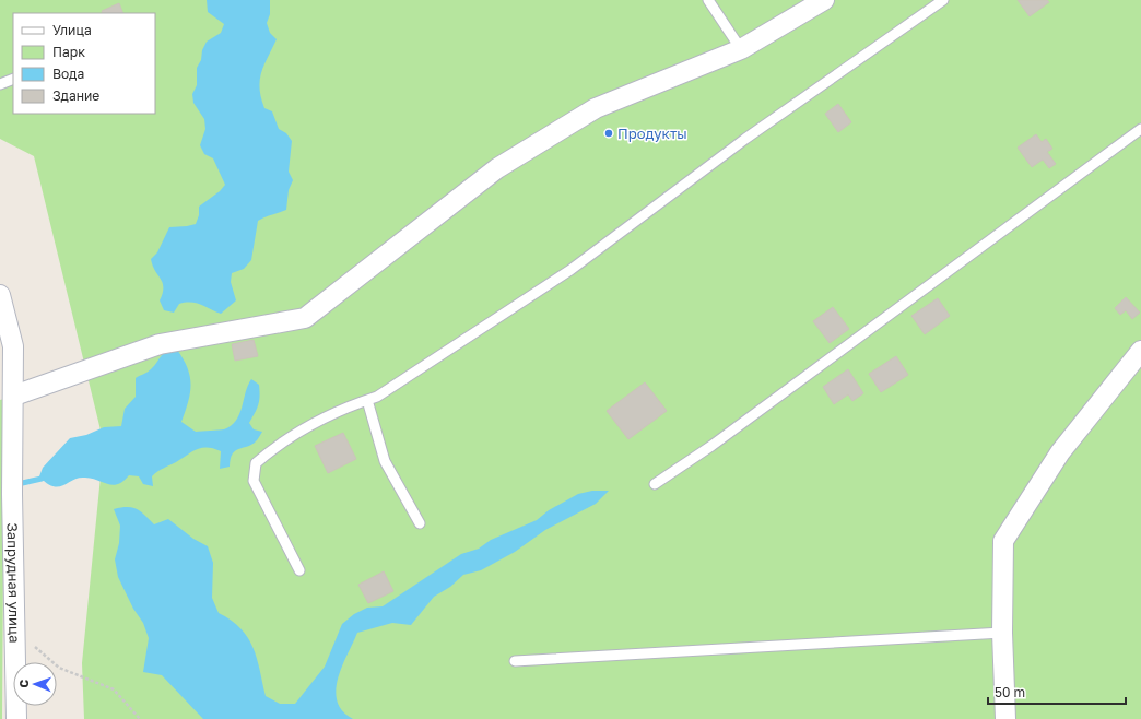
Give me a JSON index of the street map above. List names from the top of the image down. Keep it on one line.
{"streets":{"street":["Запрудная улица"]},"places":["Продукты"],"legend":["Улица","Парк","Вода","Здание"],"scale_bar":"50 m","north":"left"}
